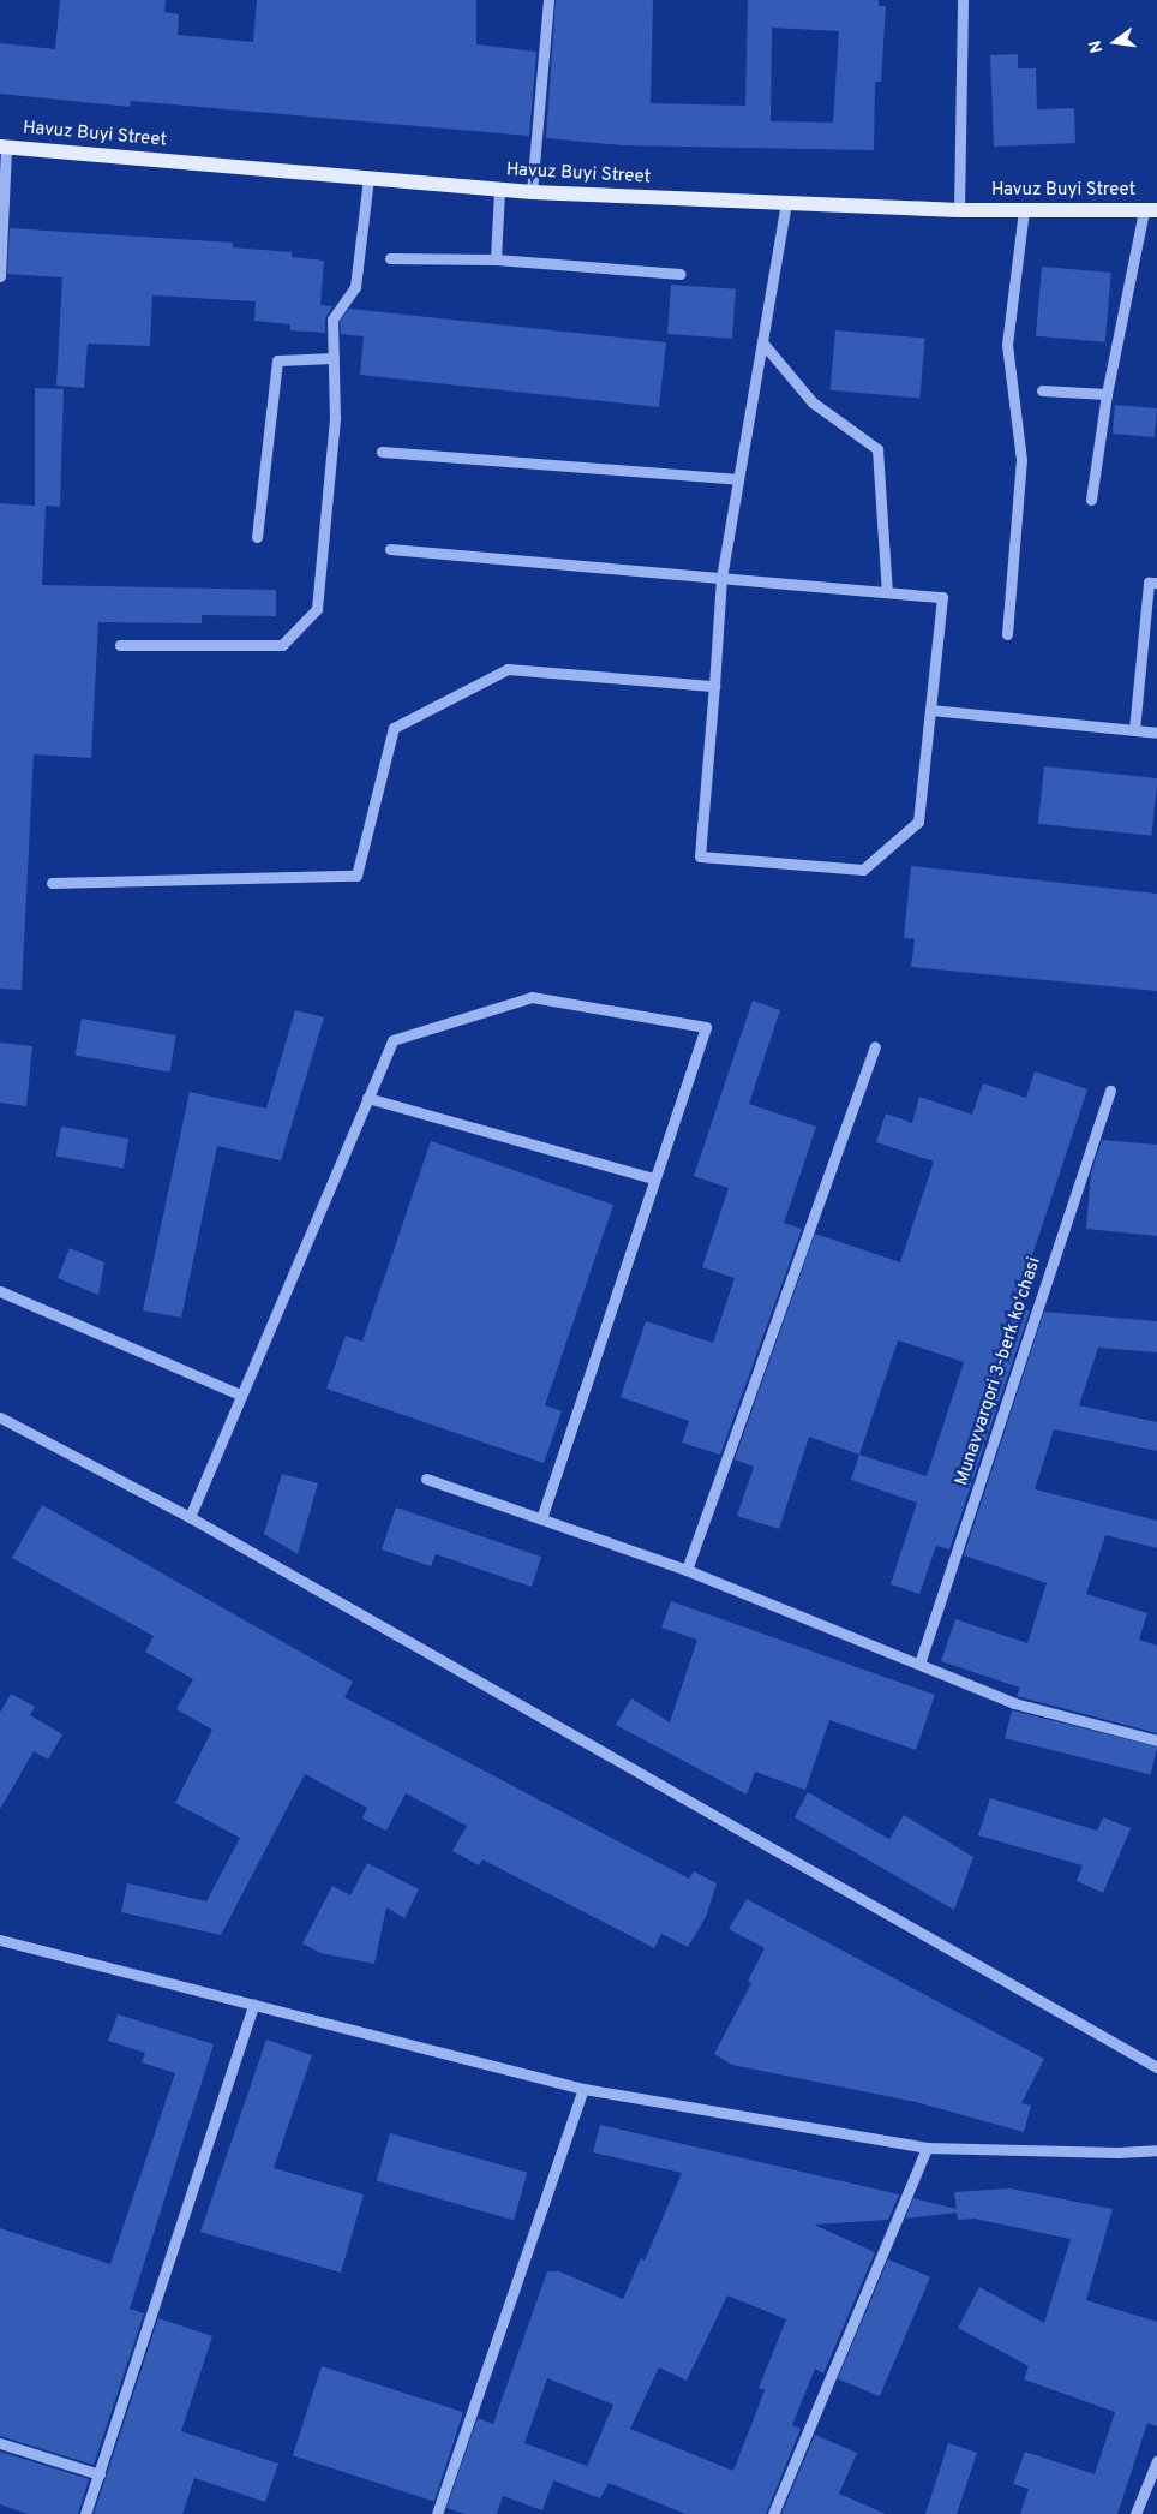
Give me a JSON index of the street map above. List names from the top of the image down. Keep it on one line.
{"streets":{"main road":["Havuz Buyi Street"],"street":["Munavvarqori 3-berk koʻchasi"]},"north":"left"}
